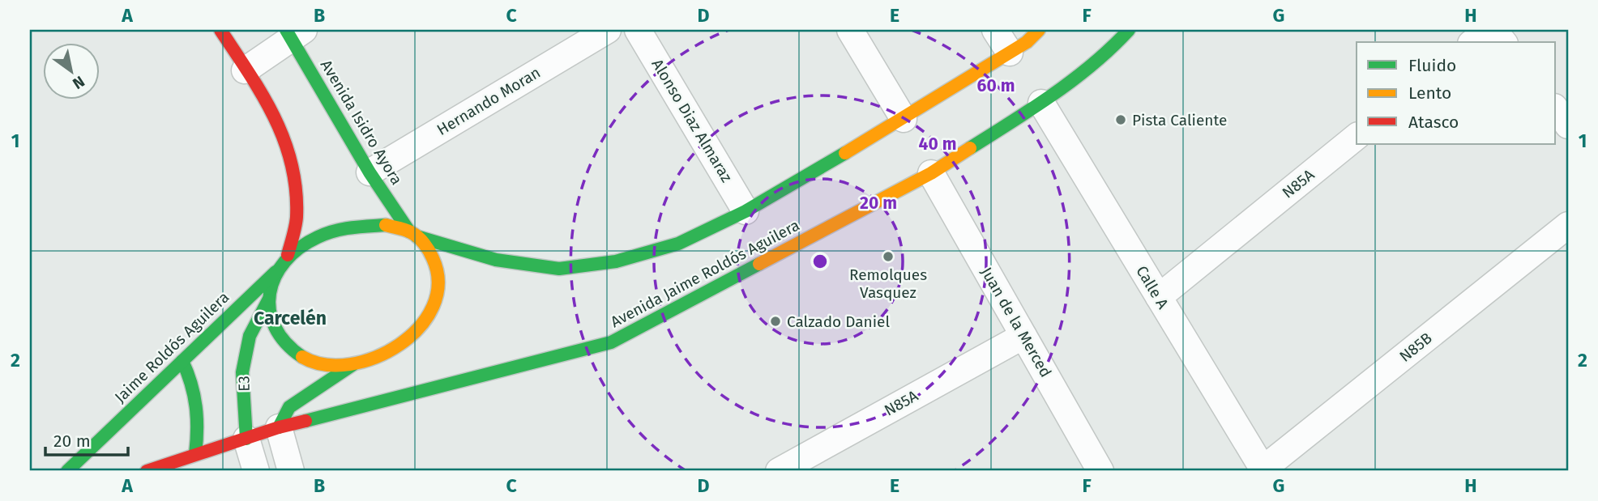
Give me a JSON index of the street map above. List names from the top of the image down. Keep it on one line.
{"streets":{"street":["Hernando Moran","Alonso Diaz Almaraz","Avenida Isidro Ayora","N85A","Avenida Jaime Roldós Aguilera","Calle A","Juan de la Merced","Jaime Roldós Aguilera","N85B","E3"]},"crossings":[["Hernando Moran","Avenida Isidro Ayora"],["Avenida Isidro Ayora","Jaime Roldós Aguilera"],["Avenida Isidro Ayora","E3"],["N85A","Calle A"],["N85A","Juan de la Merced"],["Avenida Jaime Roldós Aguilera","Calle A"],["Avenida Jaime Roldós Aguilera","Juan de la Merced"],["Avenida Jaime Roldós Aguilera","E3"],["Calle A","N85B"],["Jaime Roldós Aguilera","E3"]],"districts":["Carcelén"],"places":["Pista Caliente","Remolques Vasquez","Calzado Daniel"],"legend":["Fluido","Lento","Atasco"],"scale_bar":"20 m","north":"bottom right","grid":{"columns":["A","B","C","D","E","F","G","H"],"rows":["1","2"]},"rings":["60 m","40 m","20 m"]}
